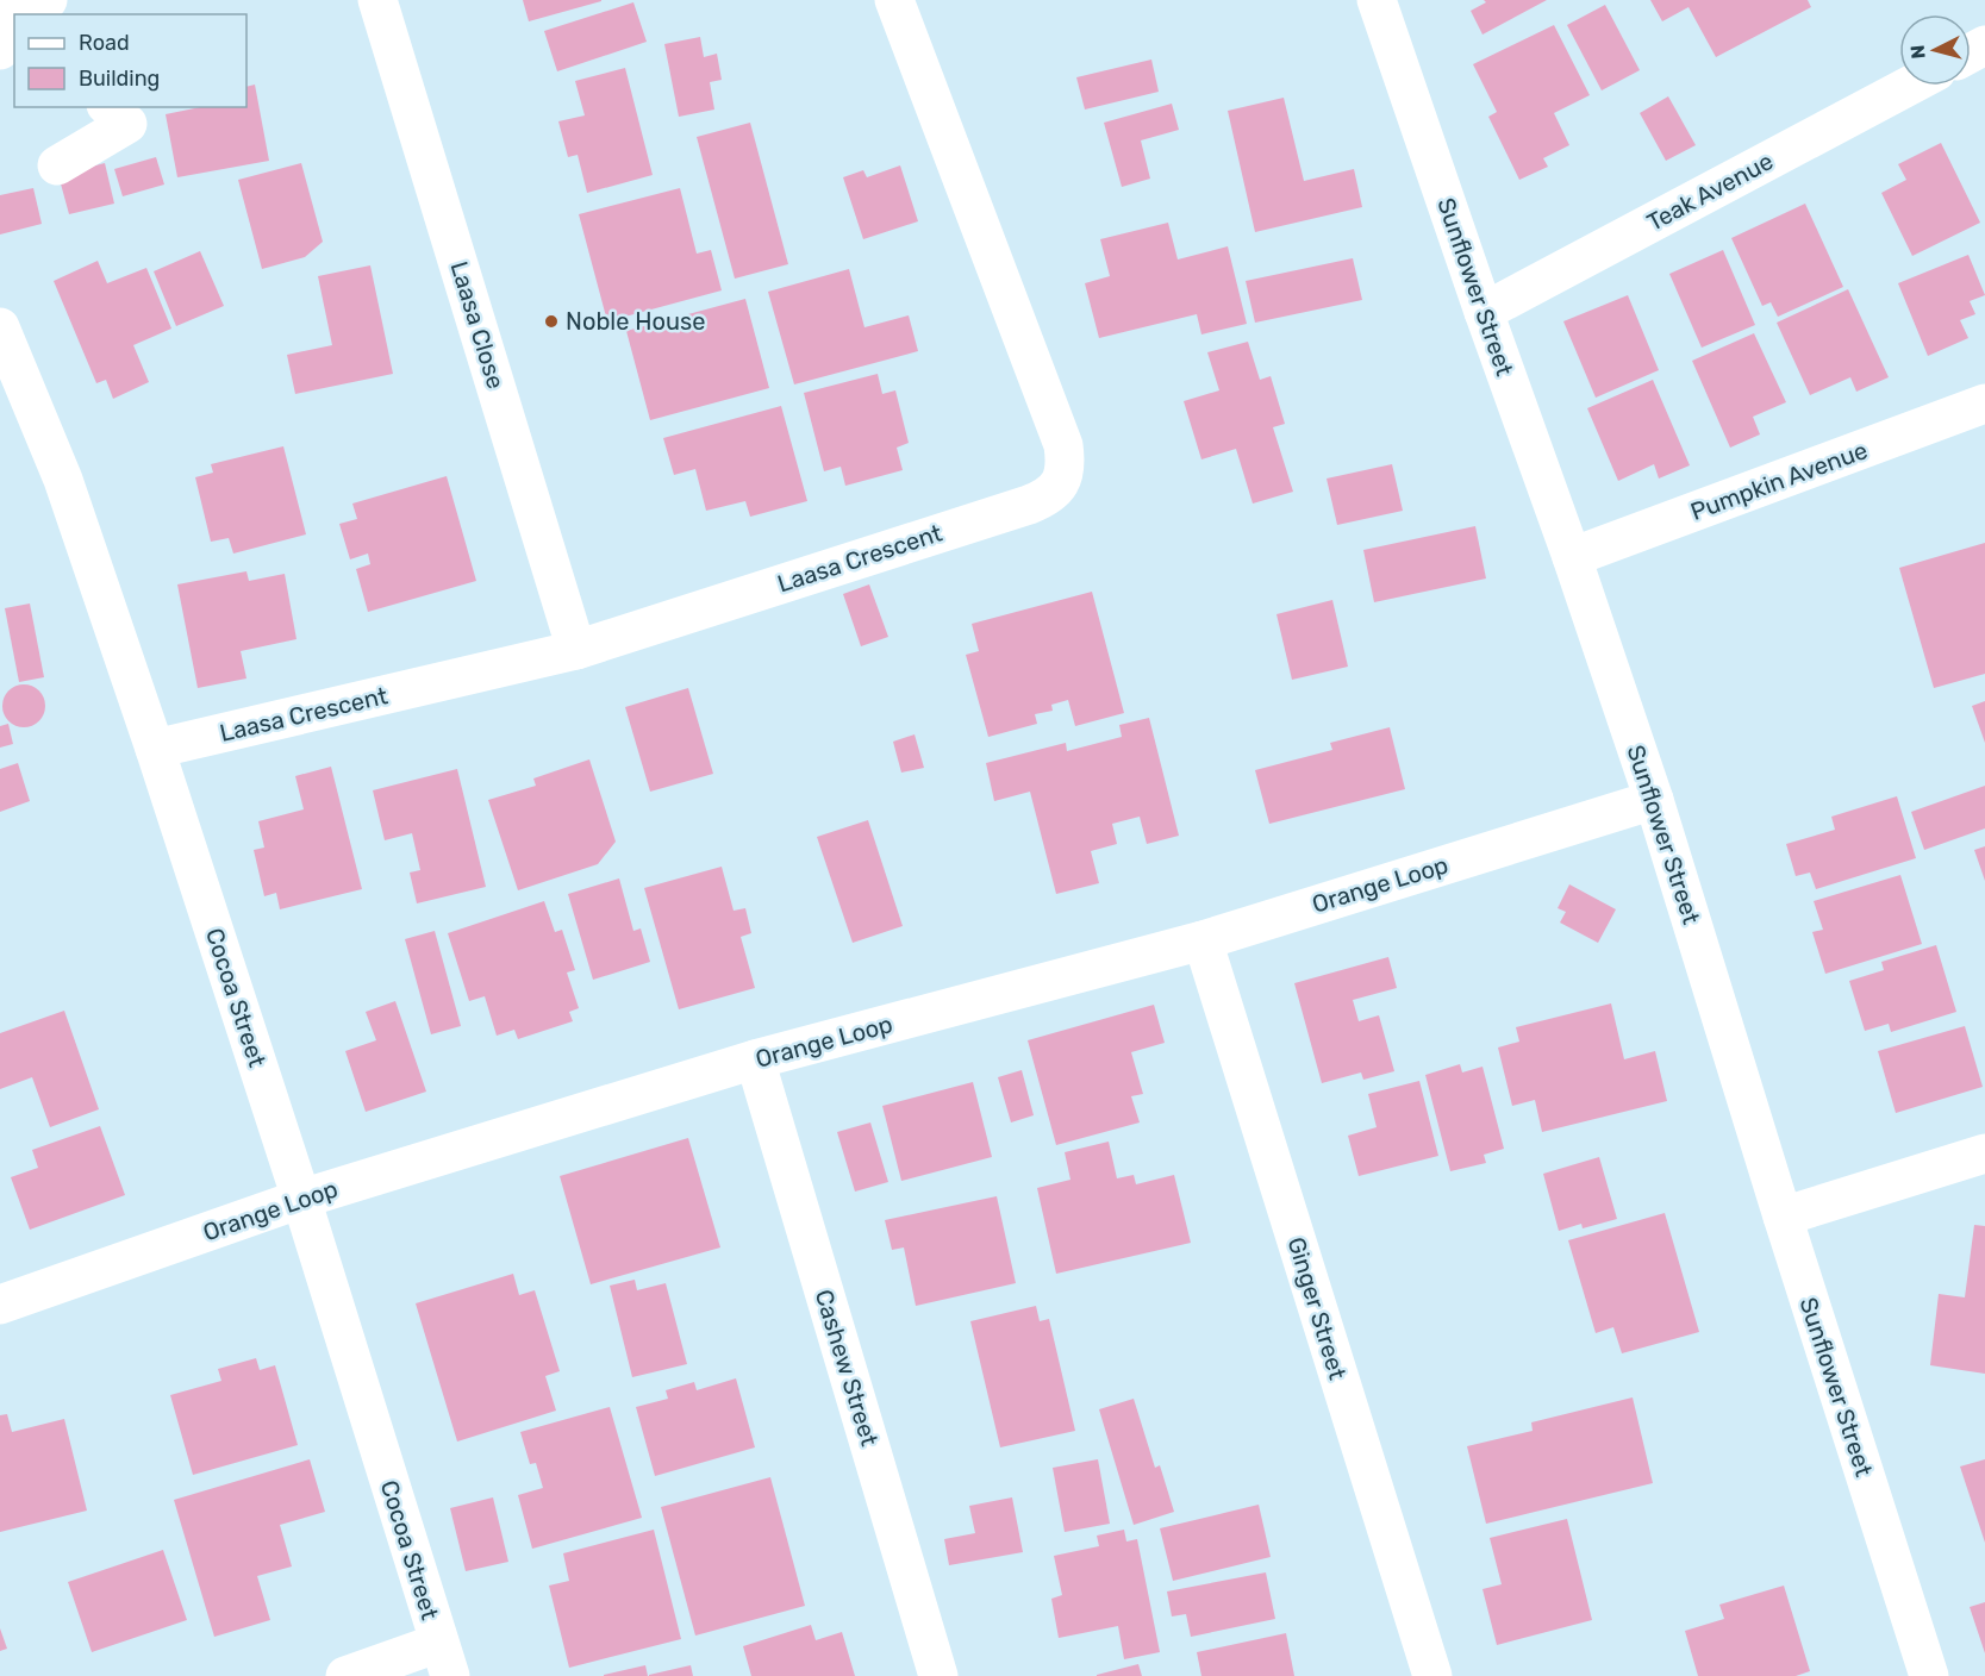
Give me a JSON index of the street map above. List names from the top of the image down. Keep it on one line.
{"streets":{"street":["Teak Avenue","Sunflower Street","Laasa Close","Pumpkin Avenue","Laasa Crescent","Orange Loop","Cocoa Street","Ginger Street","Cashew Street"]},"crossings":[["Teak Avenue","Sunflower Street"],["Sunflower Street","Pumpkin Avenue"],["Sunflower Street","Orange Loop"],["Laasa Close","Laasa Crescent"],["Laasa Crescent","Cocoa Street"],["Orange Loop","Cocoa Street"],["Orange Loop","Ginger Street"],["Orange Loop","Cashew Street"]],"places":["Noble House"],"legend":["Road","Building"],"north":"left"}
